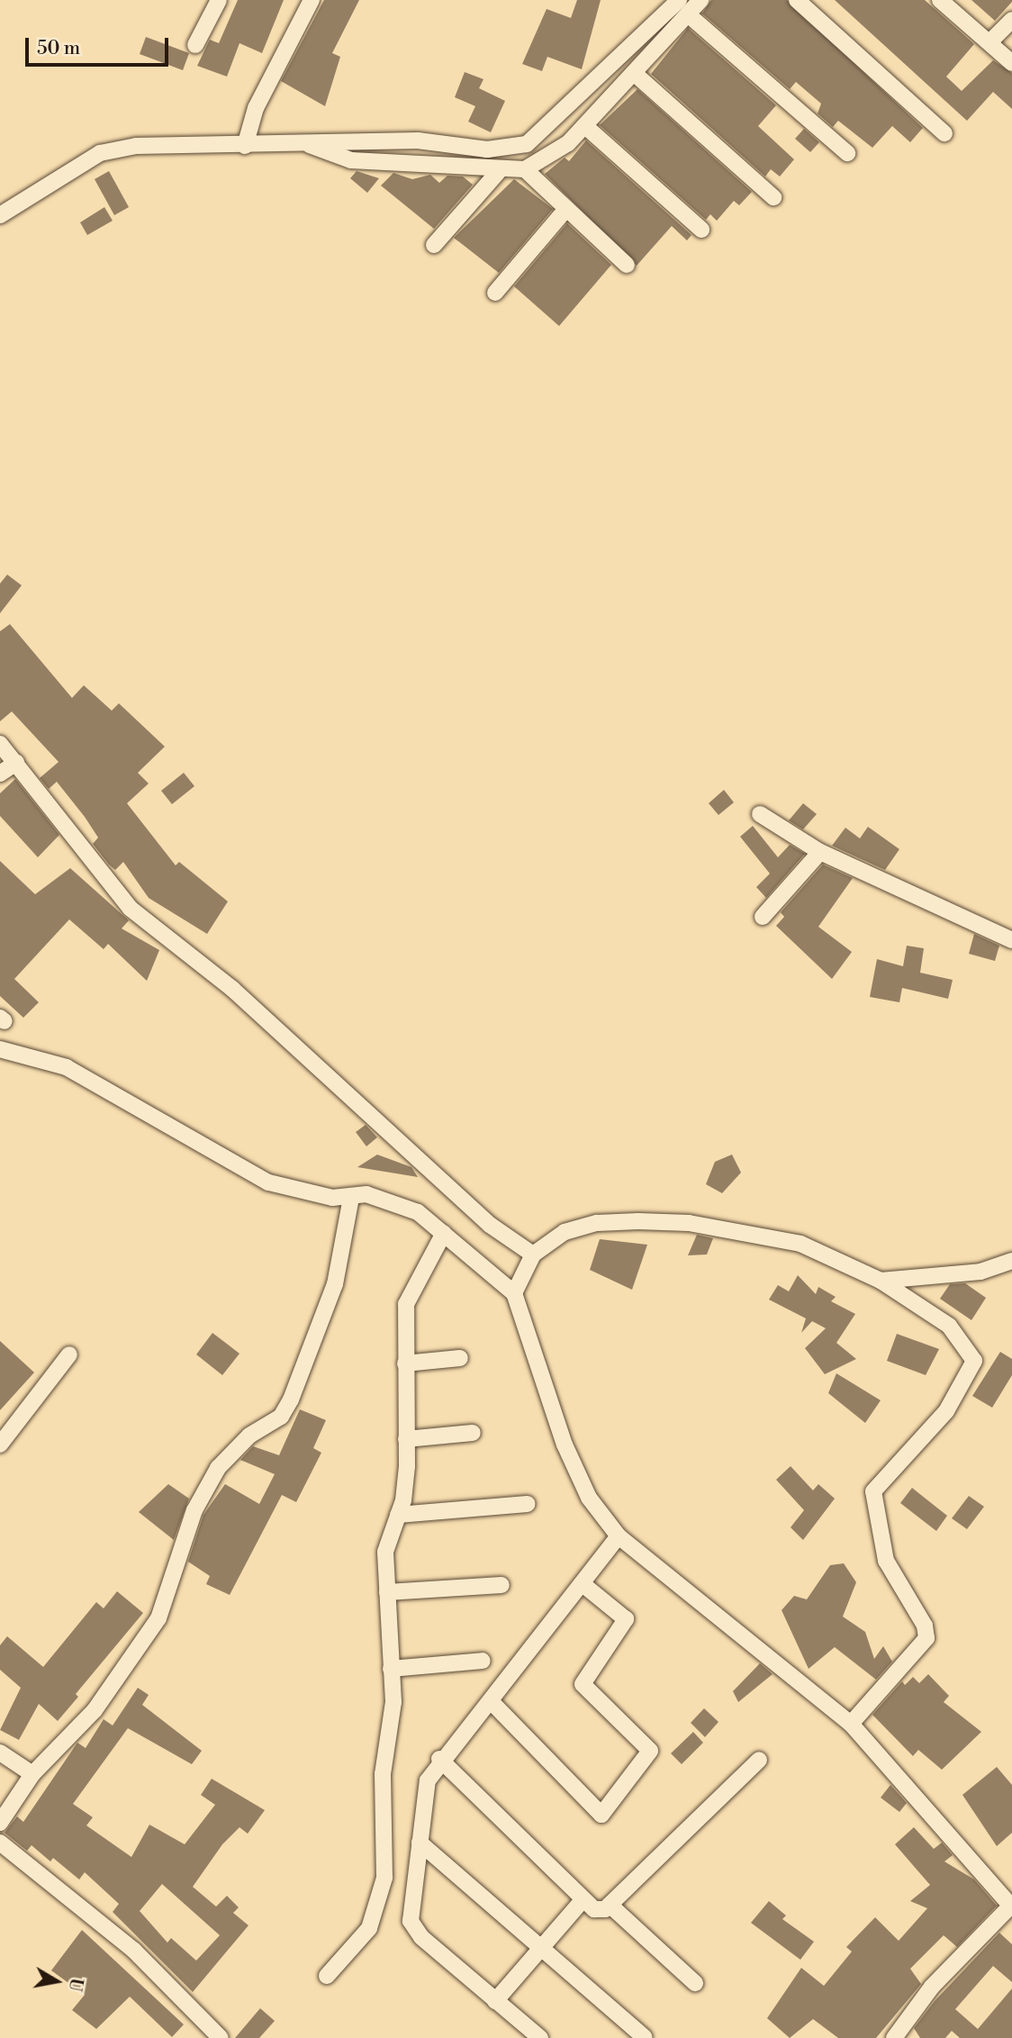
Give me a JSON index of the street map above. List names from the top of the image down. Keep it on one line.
{"scale_bar":"50 m","north":"right"}
